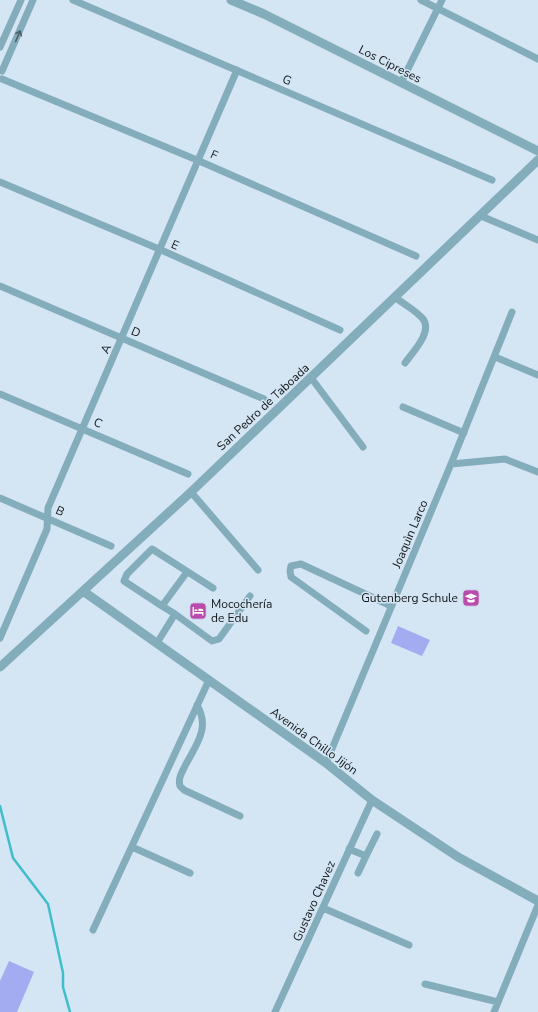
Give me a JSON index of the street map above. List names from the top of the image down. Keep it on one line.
{"streets":{"street":["Los Cipreses","G","F","E","D","A","San Pedro de Taboada","C","B","Joaquìn Larco","Avenida Chillo Jijón","Gustavo Chavez"]},"crossings":[["G","A"],["F","A"],["E","A"],["D","A"],["A","C"],["A","B"],["San Pedro de Taboada","Avenida Chillo Jijón"],["Joaquìn Larco","Avenida Chillo Jijón"],["Avenida Chillo Jijón","Gustavo Chavez"]],"places":{"school or university":["Gutenberg Schule"],"hotel":["Mocochería de Edu"]}}
